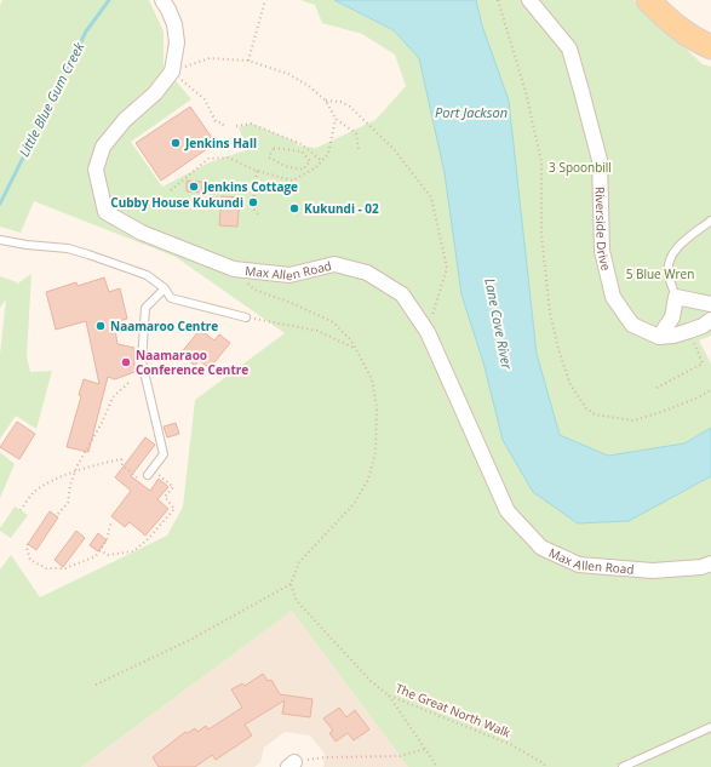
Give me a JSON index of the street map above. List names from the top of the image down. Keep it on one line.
{"streets":{"street":["Riverside Drive","Max Allen Road"],"path":["The Great North Walk"]},"water":["Little Blue Gum Creek","Port Jackson","Lane Cove River"],"parks":["3 Spoonbill","5 Blue Wren"],"places":["Jenkins Hall","Jenkins Cottage","Cubby House Kukundi","Kukundi - 02","Naamaroo Centre","Naamaraoo Conference Centre"]}
